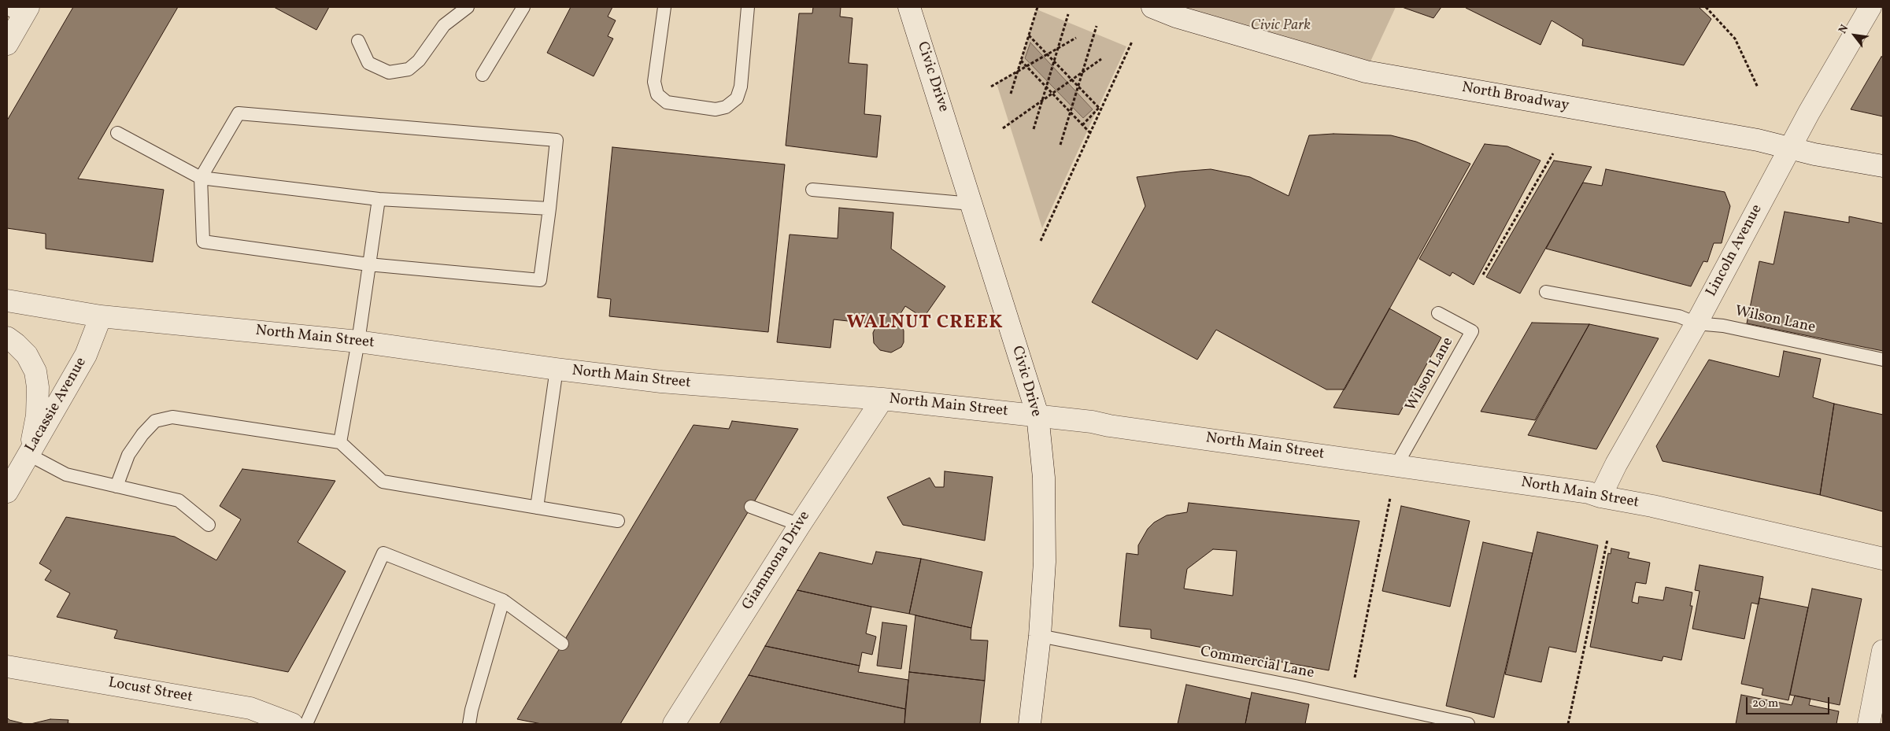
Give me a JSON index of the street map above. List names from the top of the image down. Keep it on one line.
{"streets":{"street":["Civic Drive","North Broadway","Lincoln Avenue","North Main Street","Lacassie Avenue","Giammona Drive","Locust Street"],"lane":["Wilson Lane","Commercial Lane"]},"crossings":[["Civic Drive","North Main Street"],["Civic Drive","Commercial Lane"],["North Broadway","Lincoln Avenue"],["Lincoln Avenue","Wilson Lane"],["Lincoln Avenue","North Main Street"],["Wilson Lane","North Main Street"],["North Main Street","Lacassie Avenue"],["North Main Street","Giammona Drive"]],"districts":["WALNUT CREEK"],"parks":["Civic Park"],"scale_bar":"20 m","north":"top left"}
